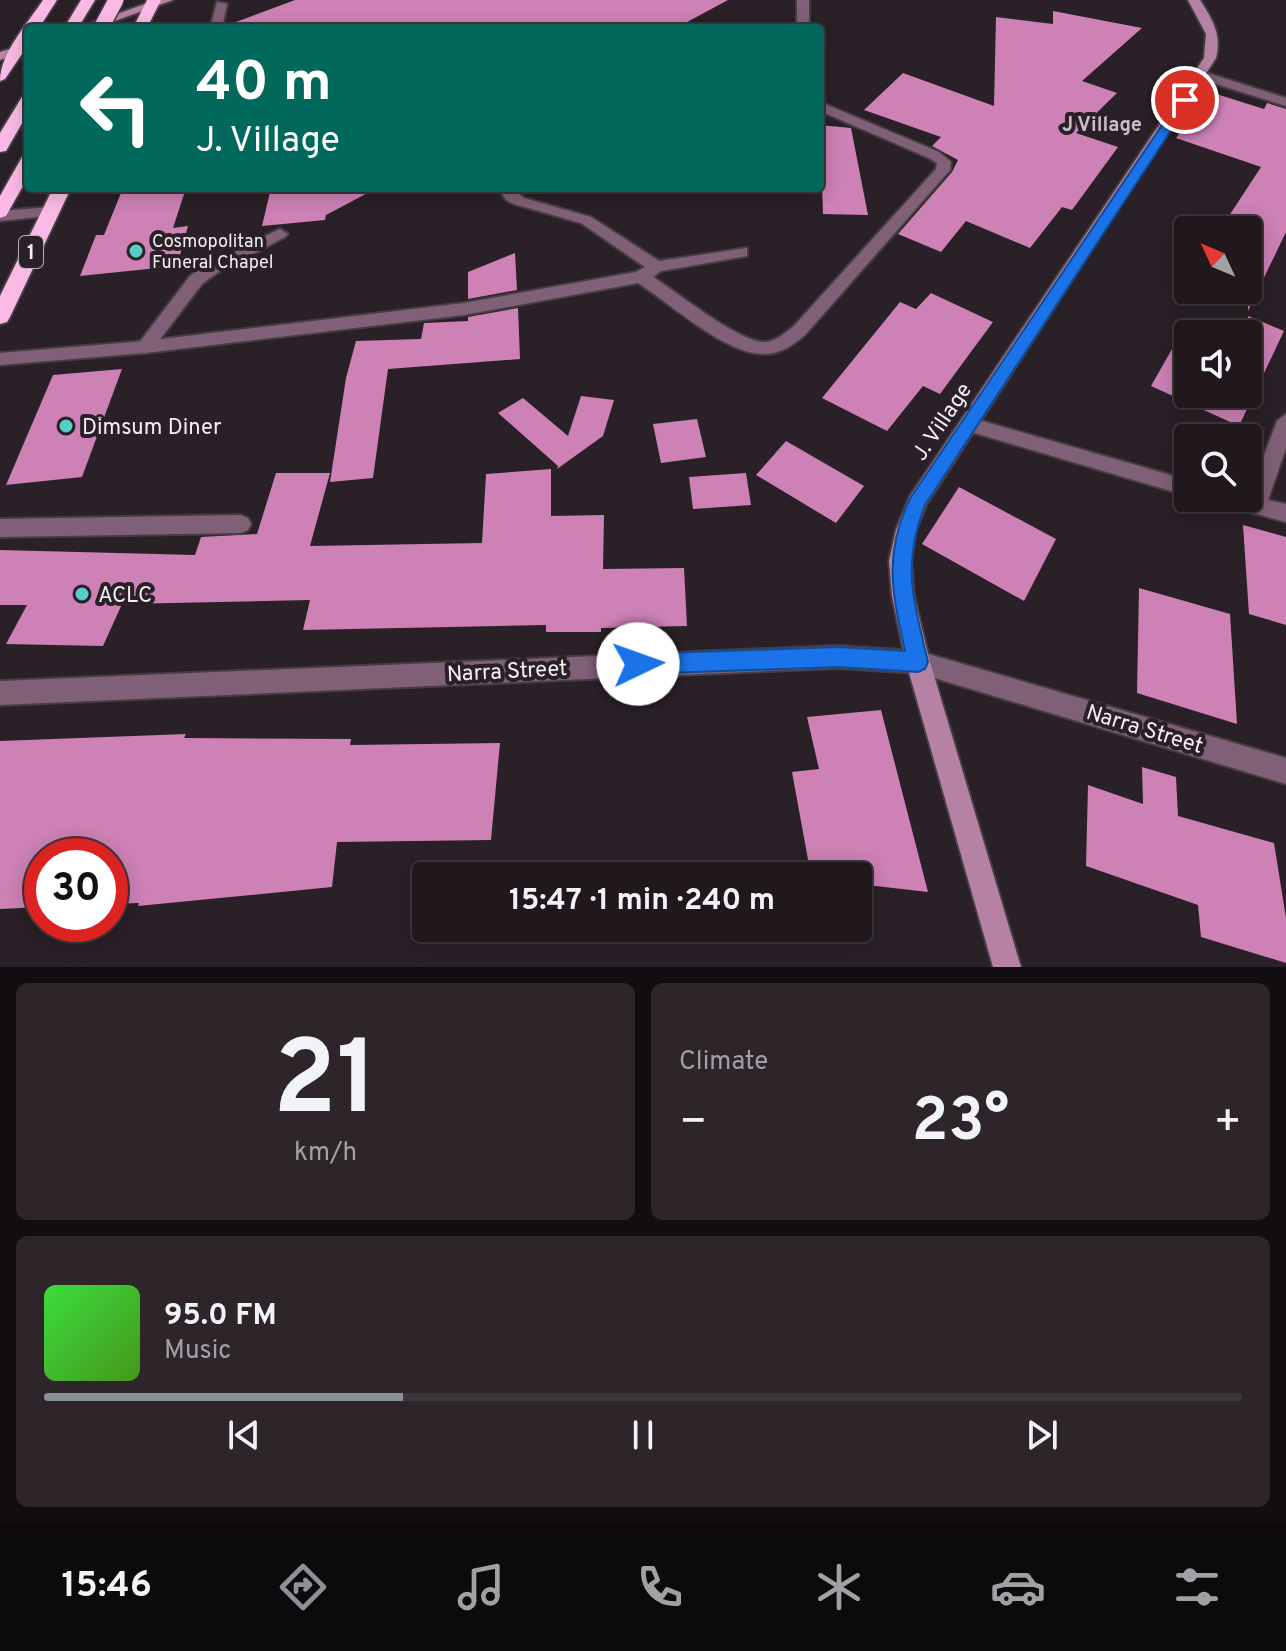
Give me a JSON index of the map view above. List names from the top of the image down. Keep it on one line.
{"streets":{"highway":["1"],"street":["J. Village","Narra Street"]},"crossings":[["J. Village","Narra Street"]],"districts":["J Village"],"places":["Cosmopolitan Funeral Chapel","Dimsum Diner","ACLC"],"north":"top left","page":{"turn":["40 m","J. Village"],"limit":"30","trip":"15:47 · 1 min · 240 m","tile":[["21","km/h"],"Climate"],"heat":["−","23°","+"],"song":["95.0 FM","Music"],"tabs":"15:46"}}
